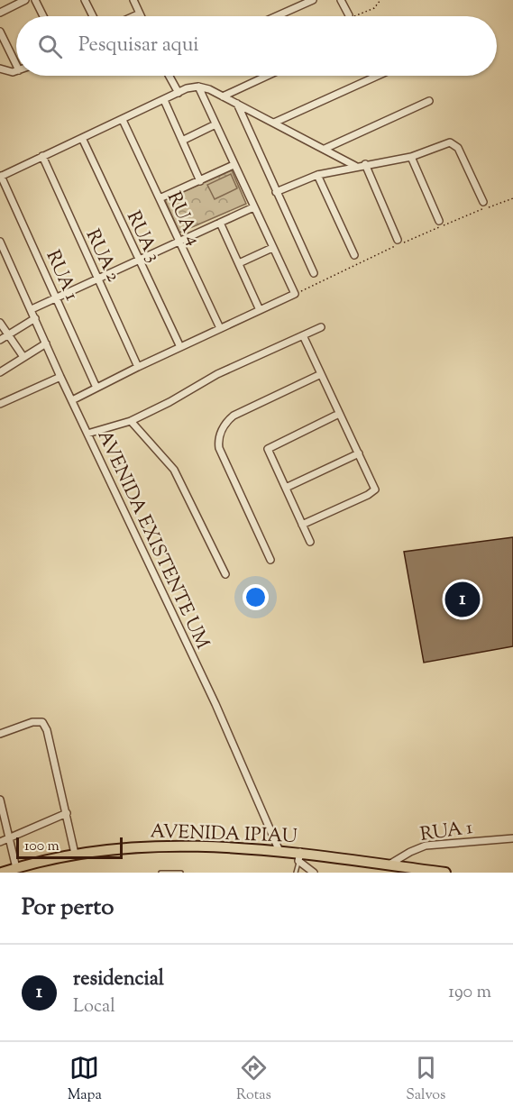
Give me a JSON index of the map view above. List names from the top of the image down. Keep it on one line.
{"streets":{"main road":["AVENIDA IPIAU"],"street":["RUA 4","RUA 3","RUA 2","RUA 1","AVENIDA EXISTENTE UM"]},"crossings":[["RUA 1","AVENIDA IPIAU"],["AVENIDA EXISTENTE UM","AVENIDA IPIAU"]],"scale_bar":"100 m","page":{"search":"Pesquisar aqui","pins":"1","scale":"100 m","heading":"Por perto","list":[{"mark":"1","name":"residencial","note":"Local","value":"190 m"}],"nav":["Mapa","Rotas","Salvos"]}}
